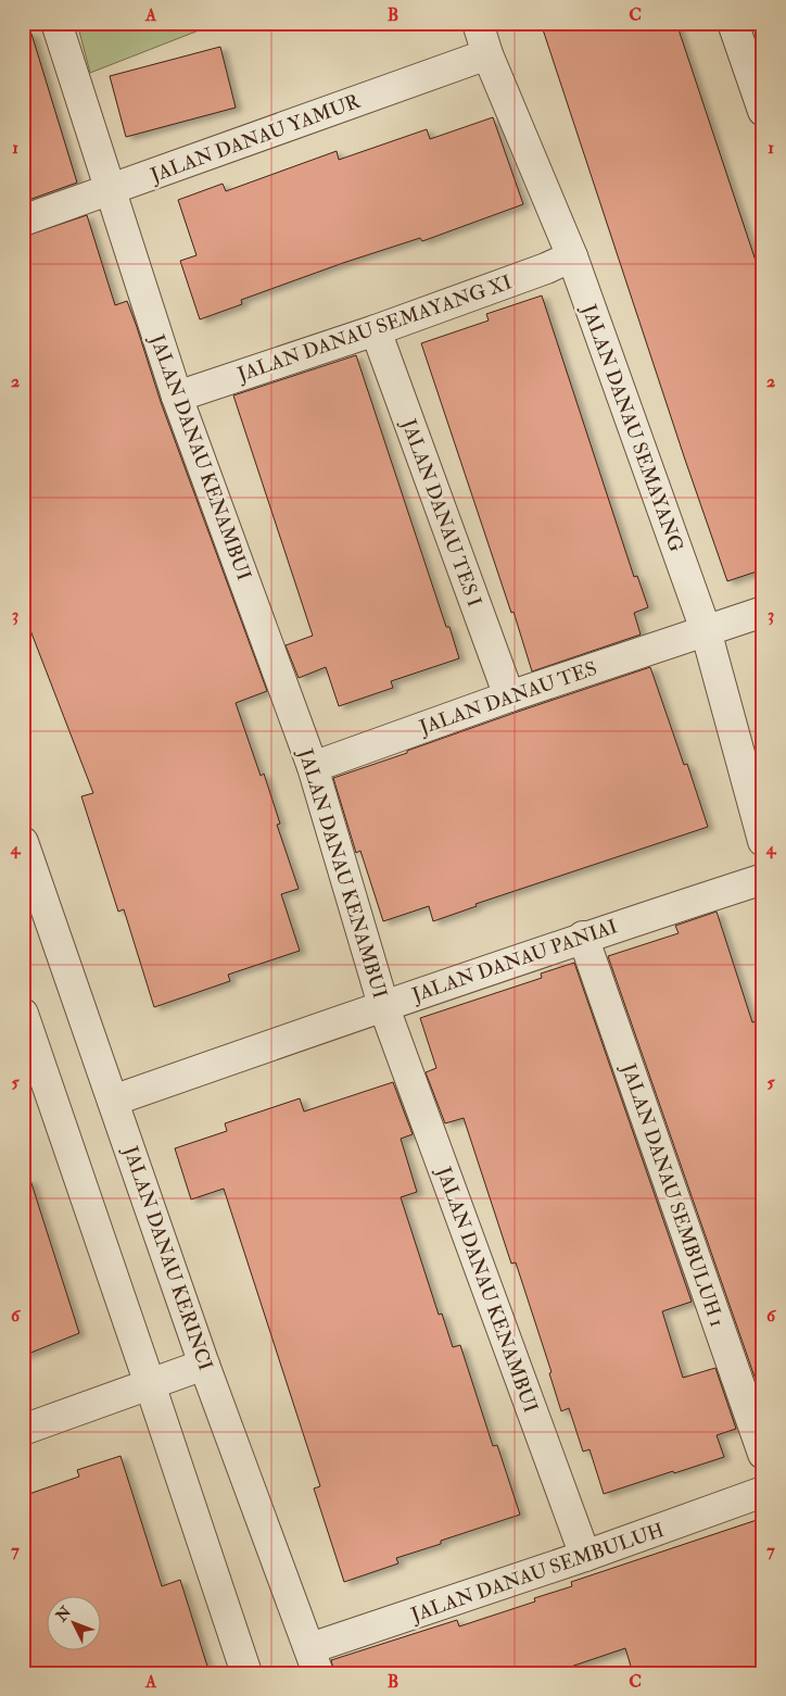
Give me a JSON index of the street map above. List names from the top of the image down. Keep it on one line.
{"streets":{"street":["JALAN DANAU YAMUR","JALAN DANAU SEMAYANG XI","JALAN DANAU SEMAYANG","JALAN DANAU KENAMBUI","JALAN DANAU TES I","JALAN DANAU TES","JALAN DANAU PANIAI","JALAN DANAU SEMBULUH 1","JALAN DANAU KERINCI","JALAN DANAU SEMBULUH"]},"crossings":[["JALAN DANAU YAMUR","JALAN DANAU SEMAYANG"],["JALAN DANAU YAMUR","JALAN DANAU KENAMBUI"],["JALAN DANAU SEMAYANG XI","JALAN DANAU SEMAYANG"],["JALAN DANAU SEMAYANG XI","JALAN DANAU KENAMBUI"],["JALAN DANAU SEMAYANG XI","JALAN DANAU TES I"],["JALAN DANAU SEMAYANG","JALAN DANAU TES"],["JALAN DANAU KENAMBUI","JALAN DANAU TES"],["JALAN DANAU KENAMBUI","JALAN DANAU PANIAI"],["JALAN DANAU KENAMBUI","JALAN DANAU SEMBULUH"],["JALAN DANAU TES I","JALAN DANAU TES"],["JALAN DANAU PANIAI","JALAN DANAU SEMBULUH 1"],["JALAN DANAU PANIAI","JALAN DANAU KERINCI"],["JALAN DANAU KERINCI","JALAN DANAU SEMBULUH"]],"north":"top left","grid":{"columns":["A","B","C"],"rows":["1","2","3","4","5","6","7"]}}
